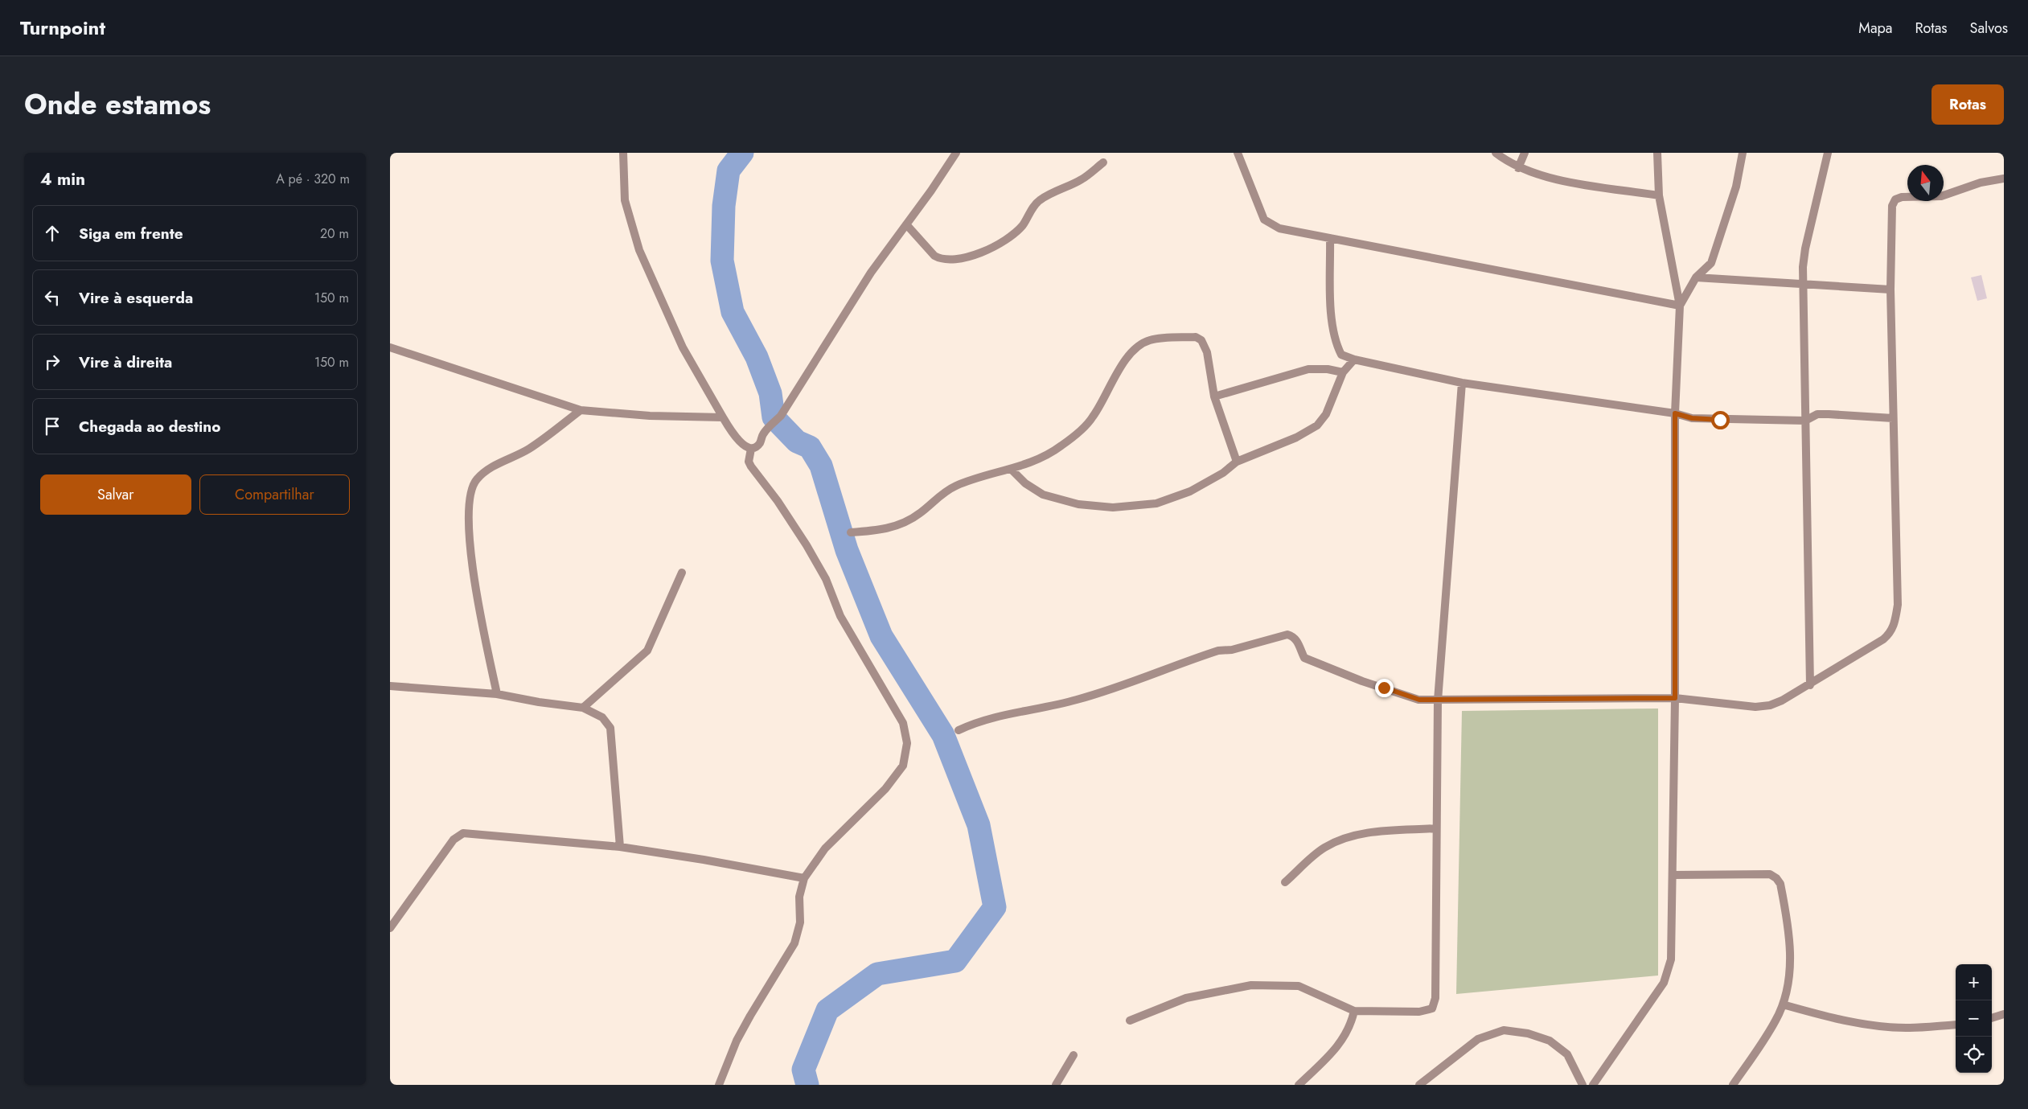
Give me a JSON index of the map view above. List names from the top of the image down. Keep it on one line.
{"north":"top","page":{"header":"Turnpoint","nav":["Mapa","Rotas","Salvos"],"title":"Onde estamos","buttons":["Rotas",["Salvar","Compartilhar"]],"heading":["4 min","A pé · 320 m"],"list":[["Siga em frente","20 m"],["Vire à esquerda","150 m"],["Vire à direita","150 m"],"Chegada ao destino"],"map_buttons":["+","−"]}}
